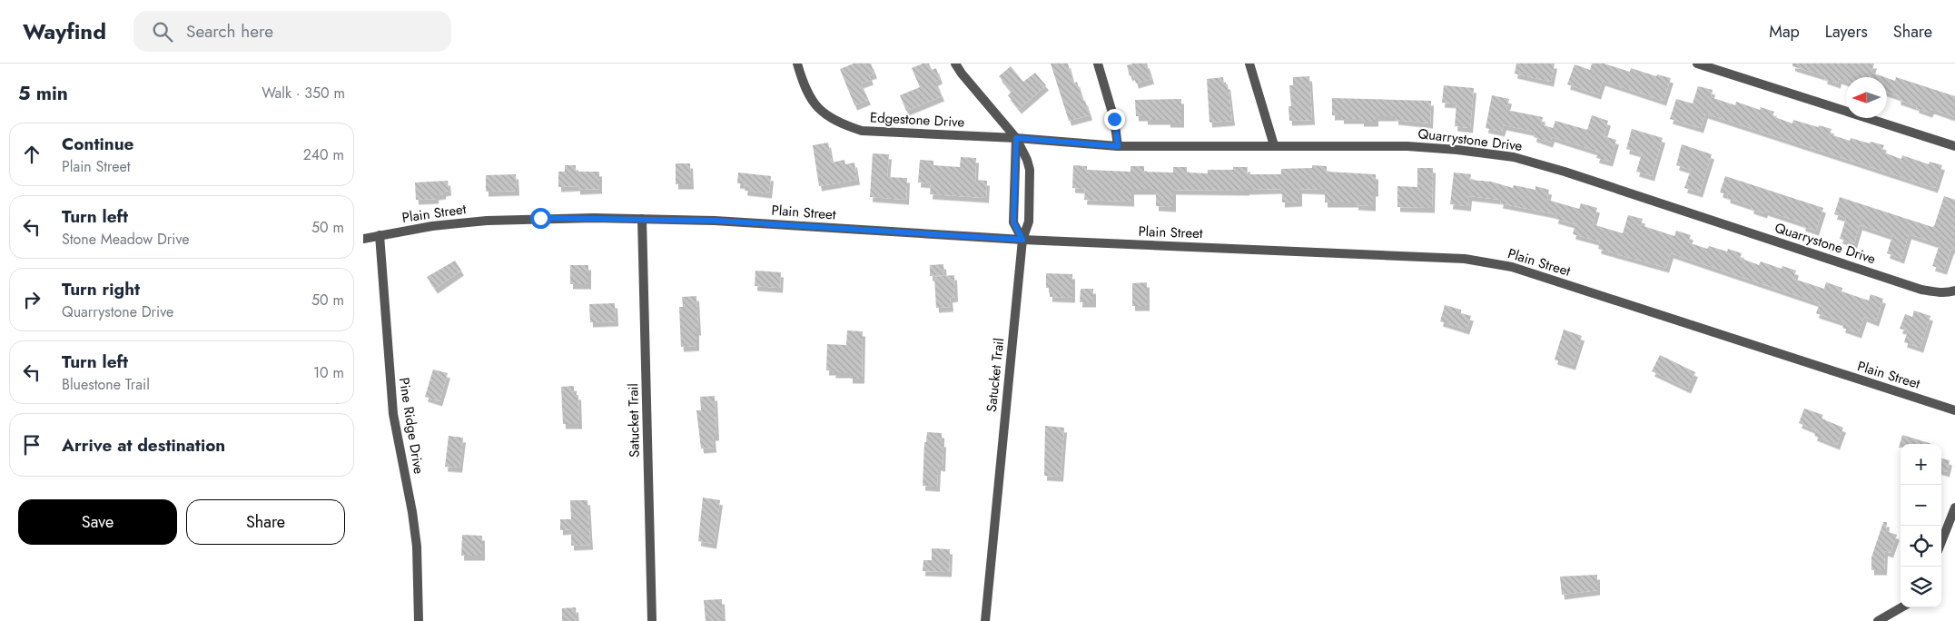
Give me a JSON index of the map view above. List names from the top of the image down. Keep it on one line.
{"streets":{"street":["Edgestone Drive","Quarrystone Drive","Plain Street","Satucket Trail","Pine Ridge Drive"]},"crossings":[["Edgestone Drive","Quarrystone Drive"],["Edgestone Drive","Satucket Trail"],["Quarrystone Drive","Satucket Trail"],["Plain Street","Satucket Trail"],["Plain Street","Pine Ridge Drive"]],"north":"left","page":{"header":"Wayfind","search":"Search here","nav":["Map","Layers","Share"],"heading":["5 min","Walk · 350 m"],"list":[["Continue","Plain Street","240 m"],["Turn left","Stone Meadow Drive","50 m"],["Turn right","Quarrystone Drive","50 m"],["Turn left","Bluestone Trail","10 m"],"Arrive at destination"],"map_buttons":["+","−"],"buttons":["Save","Share"]}}
